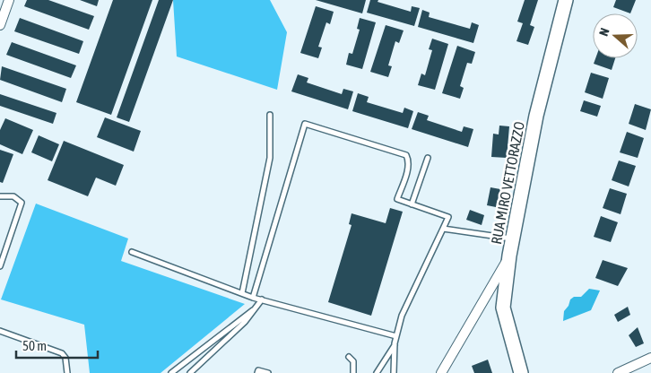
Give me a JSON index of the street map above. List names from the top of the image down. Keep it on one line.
{"streets":{"street":["RUA MIRO VETTORAZZO"]},"scale_bar":"50 m","north":"left"}
